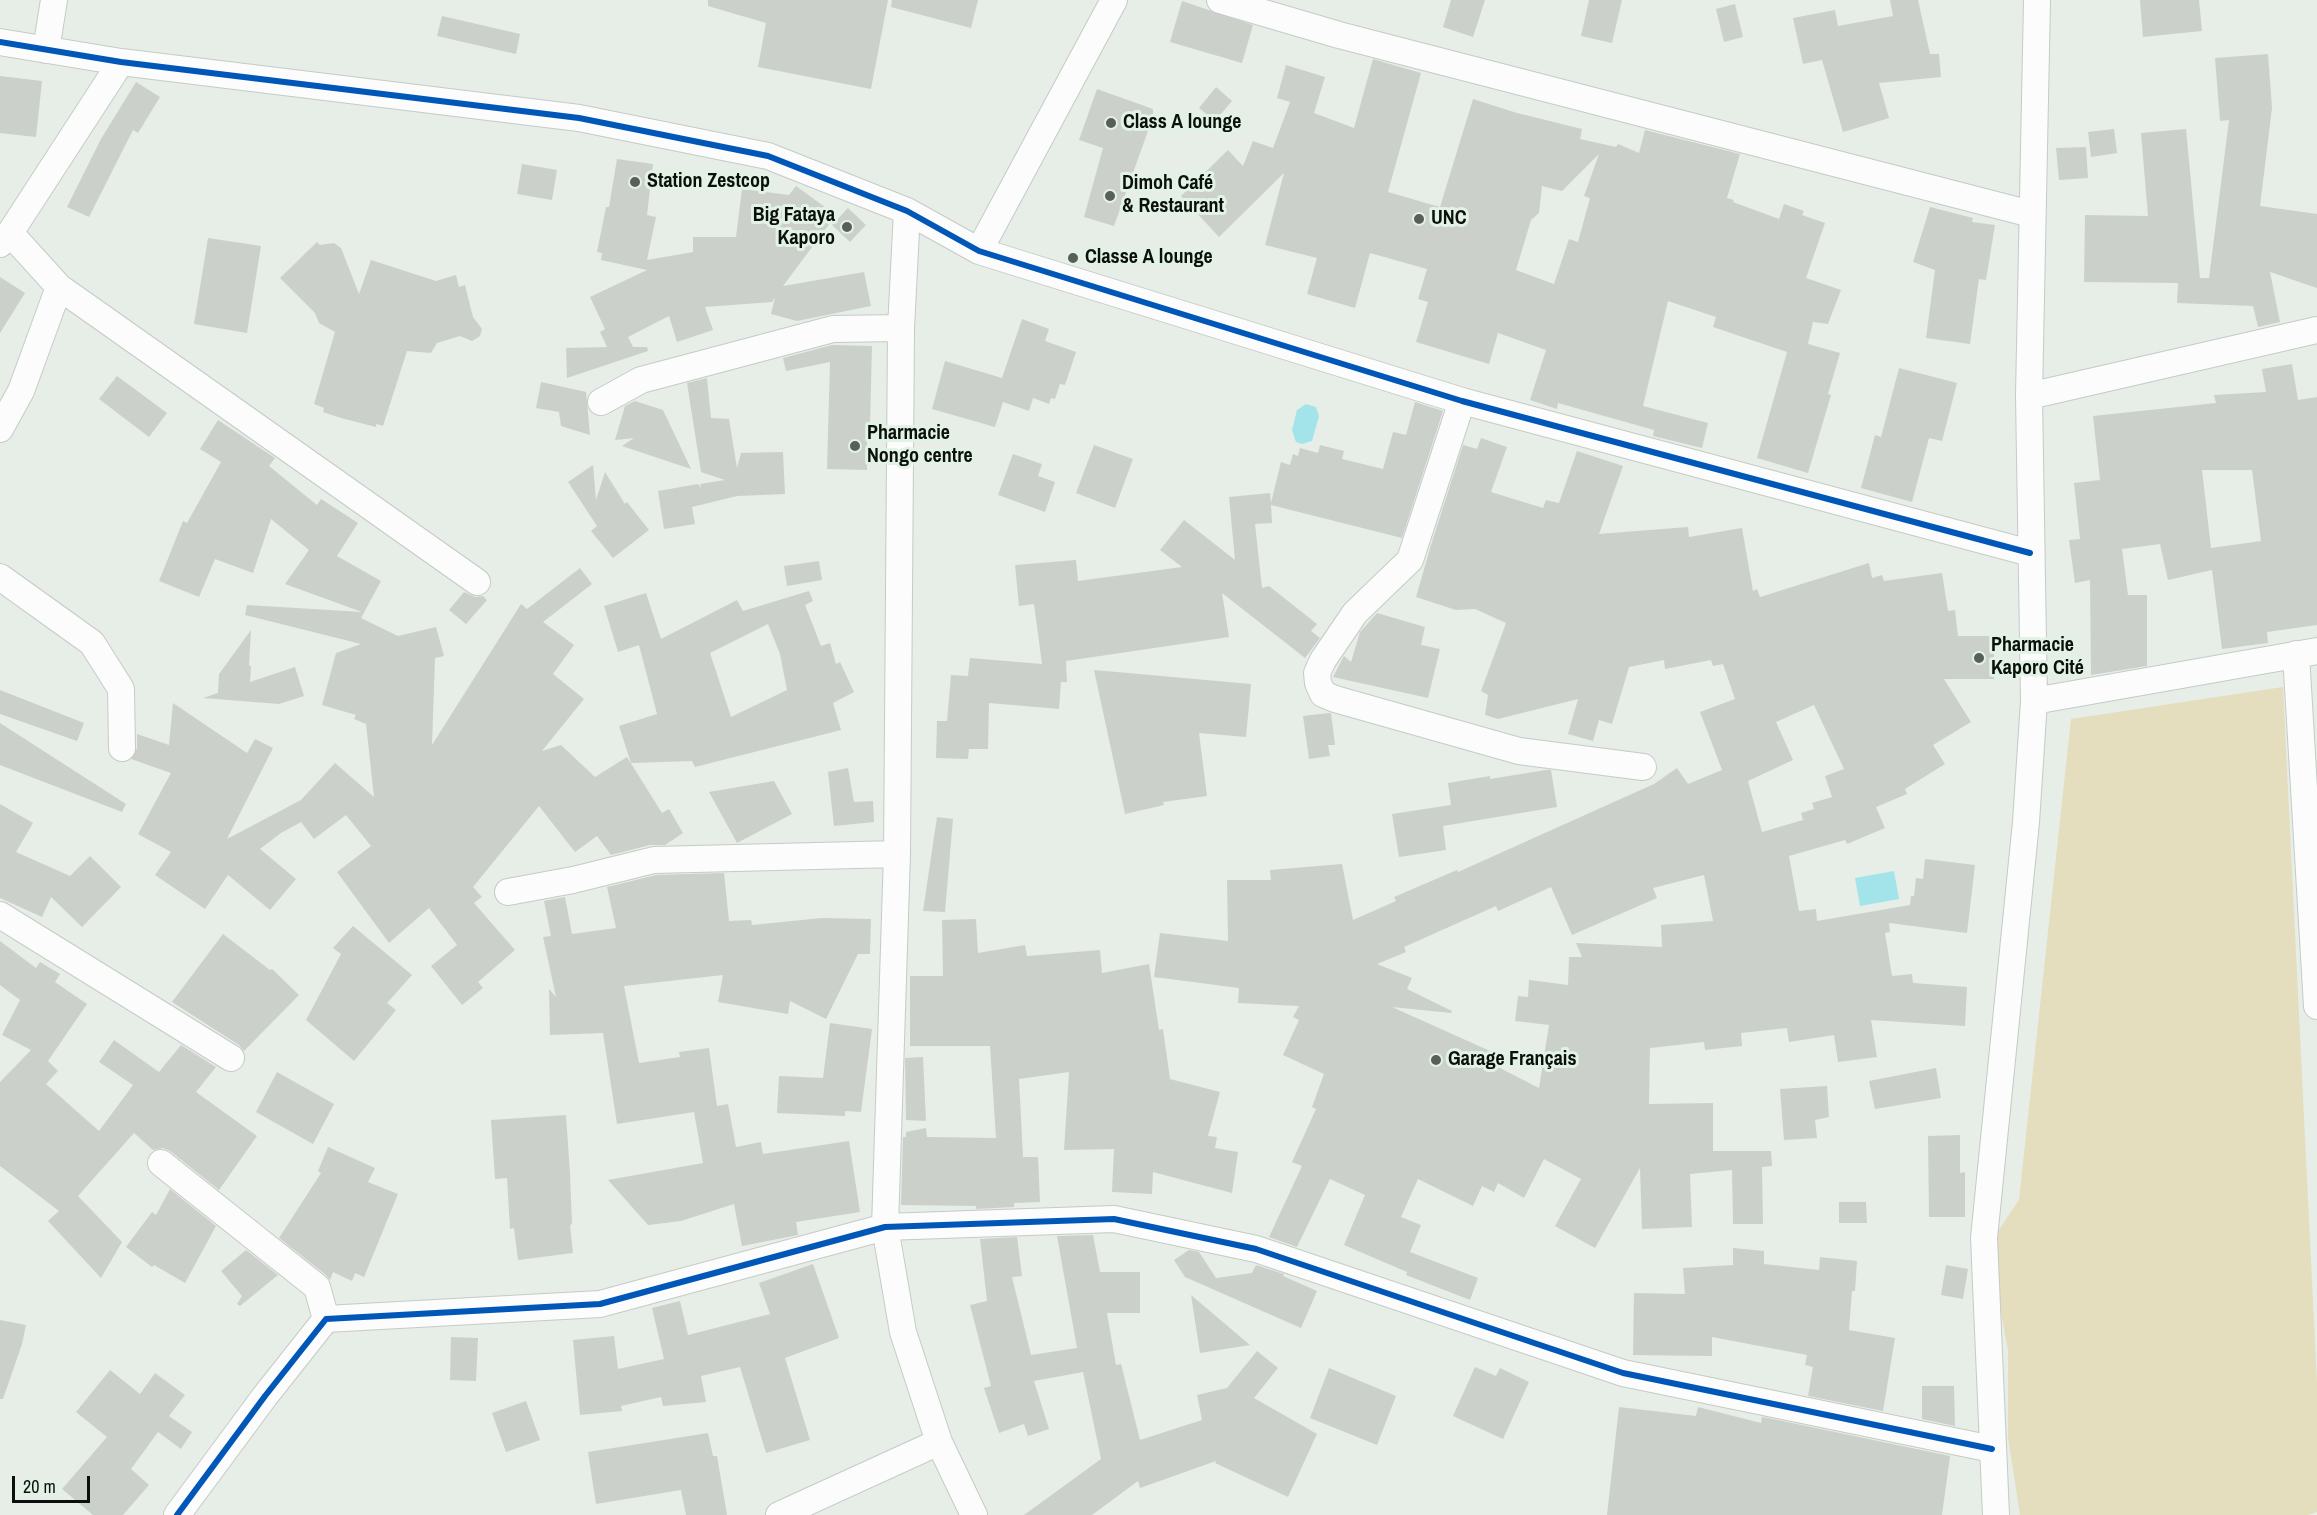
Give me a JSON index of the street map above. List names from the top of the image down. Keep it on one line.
{"places":["Class A lounge","Station Zestcop","Dimoh Café & Restaurant","UNC","Big Fataya Kaporo","Classe A lounge","Pharmacie Nongo centre","Pharmacie Kaporo Cité","Garage Français"],"scale_bar":"20 m"}
